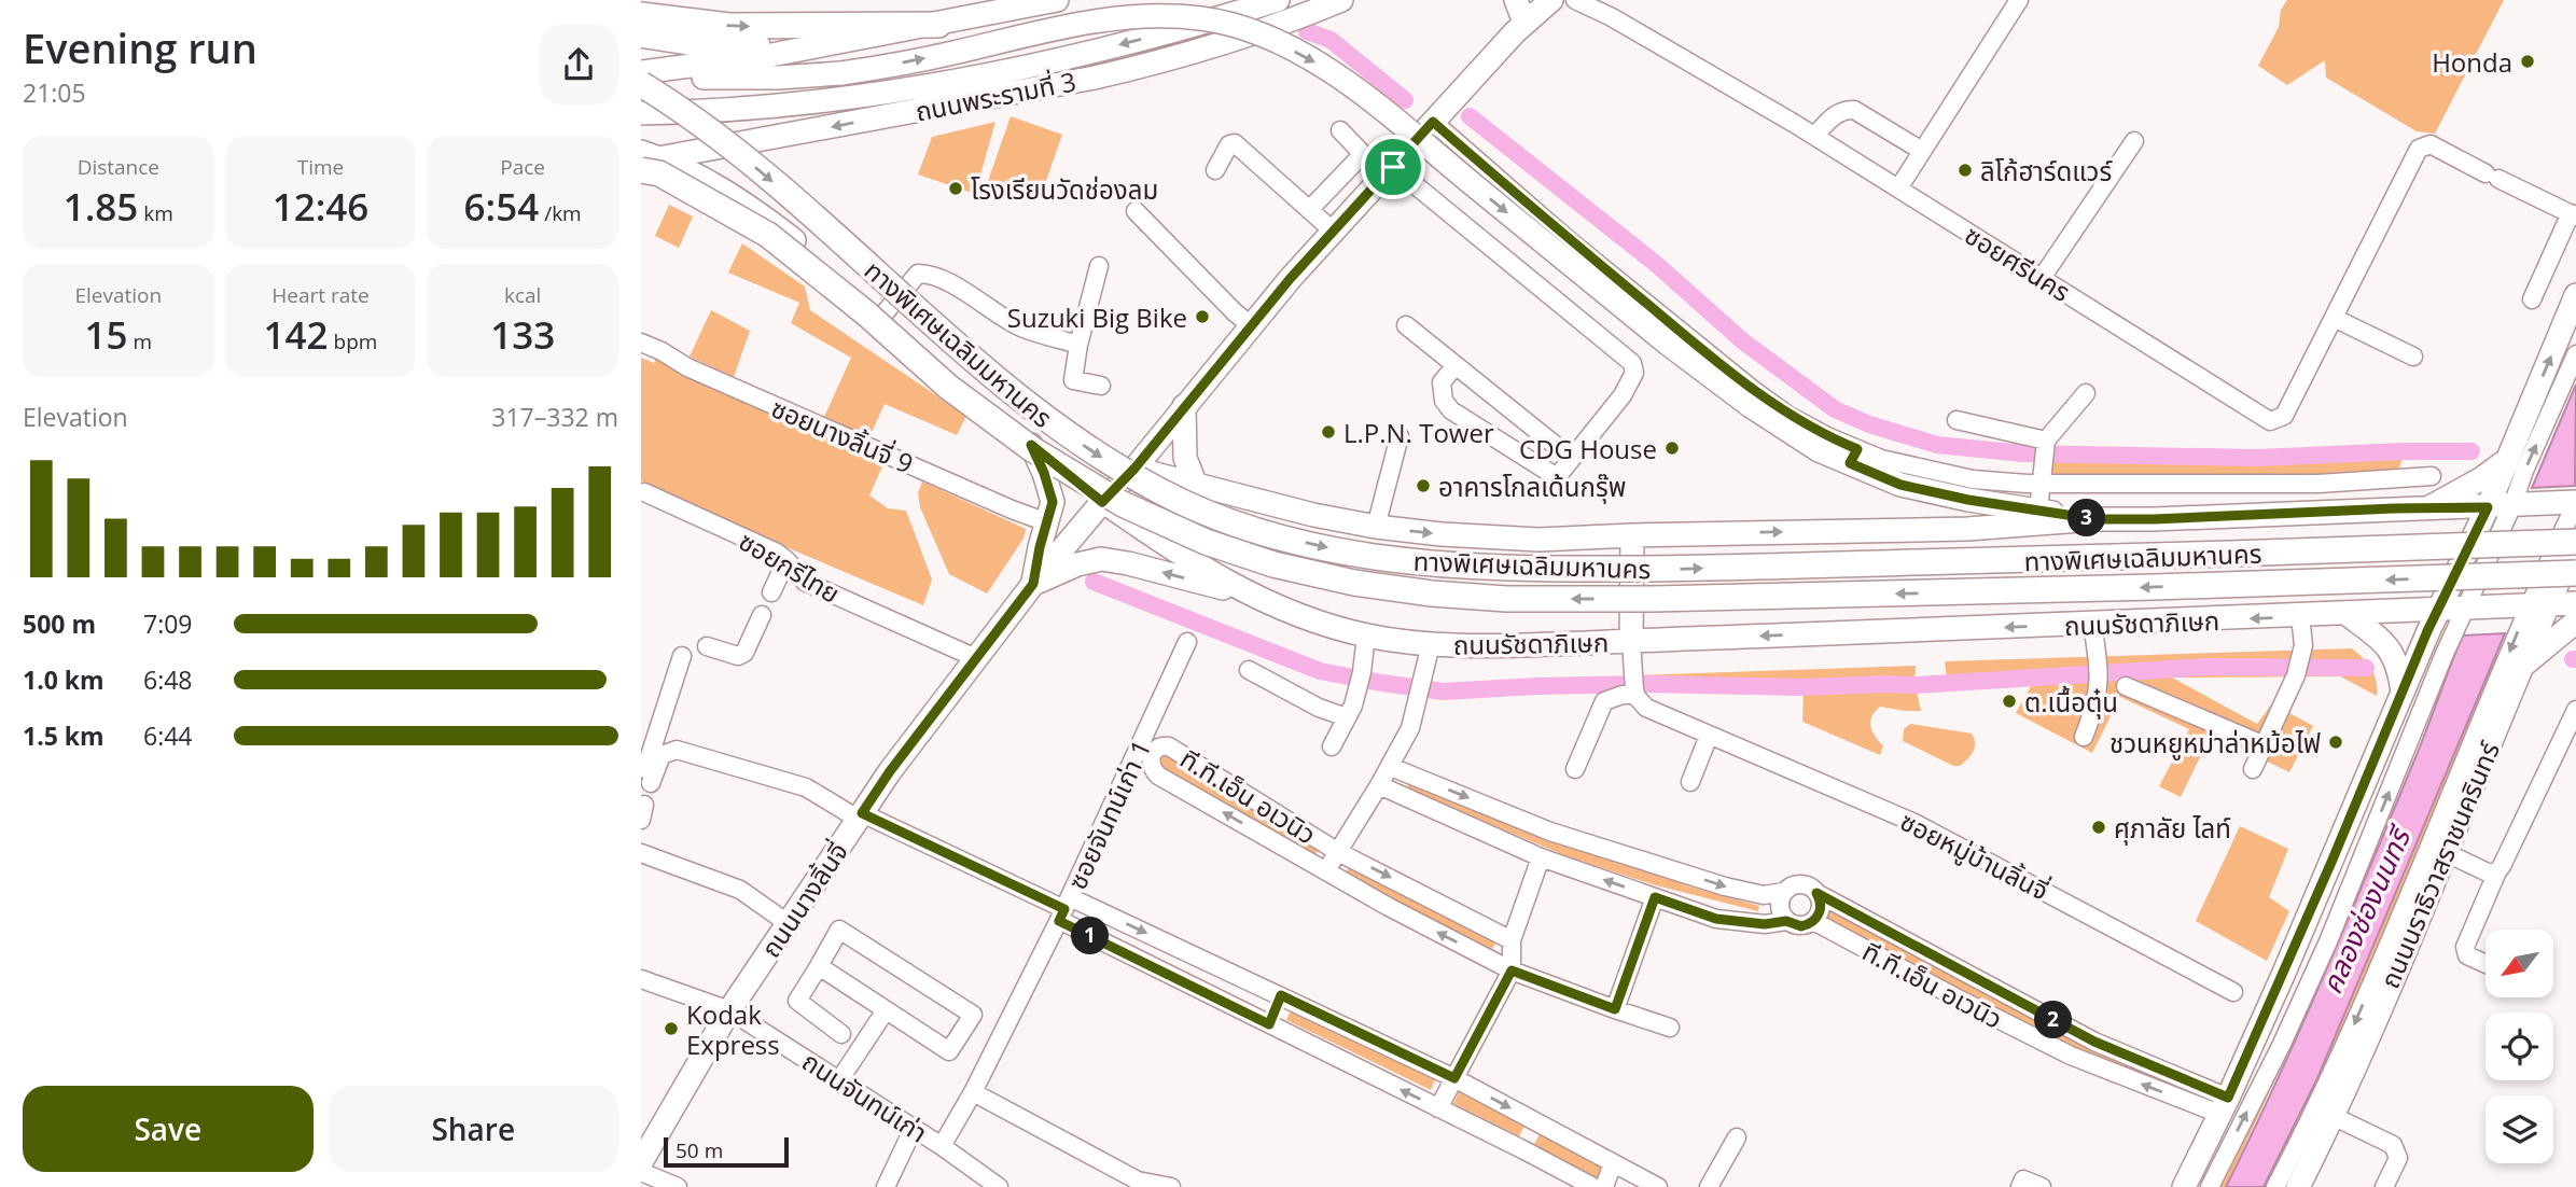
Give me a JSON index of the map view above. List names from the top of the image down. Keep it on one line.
{"streets":{"highway":["ทางพิเศษเฉลิมมหานคร"],"main road":["ถนนพระรามที่ 3","ถนนรัชดาภิเษก","ถนนนราธิวาสราชนครินทร์","ถนนนางลิ้นจี่"],"street":["ซอยศรีนคร","ซอยนางลิ้นจี่ 9","ซอยกรีไทย","ที.ที.เอ็น อเวนิว","ซอยจันทน์เก่า 1","ซอยหมู่บ้านลิ้นจี่","ถนนจันทน์เก่า"]},"crossings":[["ถนนพระรามที่ 3","ทางพิเศษเฉลิมมหานคร"],["ถนนพระรามที่ 3","ถนนรัชดาภิเษก"],["ทางพิเศษเฉลิมมหานคร","ถนนรัชดาภิเษก"],["ทางพิเศษเฉลิมมหานคร","ถนนนราธิวาสราชนครินทร์"],["ซอยกรีไทย","ถนนนางลิ้นจี่"],["ถนนรัชดาภิเษก","ที.ที.เอ็น อเวนิว"],["ถนนรัชดาภิเษก","ถนนนราธิวาสราชนครินทร์"],["ถนนรัชดาภิเษก","ถนนนางลิ้นจี่"],["ซอยจันทน์เก่า 1","ถนนจันทน์เก่า"],["ถนนนางลิ้นจี่","ถนนจันทน์เก่า"]],"water":["คลองช่องนนทรี"],"places":["Honda","ลิโก้ฮาร์ดแวร์","โรงเรียนวัดช่องลม","Suzuki Big Bike","L.P.N. Tower","CDG House","อาคารโกลเด้นกรุ๊พ","ต.เนื้อตุ๋น","ชวนหยูหม่าล่าหม้อไฟ","ศุภาลัย ไลท์","Kodak Express"],"scale_bar":"50 m","north":"bottom left","page":{"heading":["Evening run","21:05"],"stats":[["Distance","1.85 km"],["Time","12:46"],["Pace","6:54 /km"],["Elevation","15 m"],["Heart rate","142 bpm"],["kcal","133"]],"chart":["Elevation","317–332 m"],"pins":["3","1","2"],"list":[{"name":"500 m","note":"7:09"},{"name":"1.0 km","note":"6:48"},{"name":"1.5 km","note":"6:44"}],"buttons":["Save","Share"],"scale":"50 m"}}
